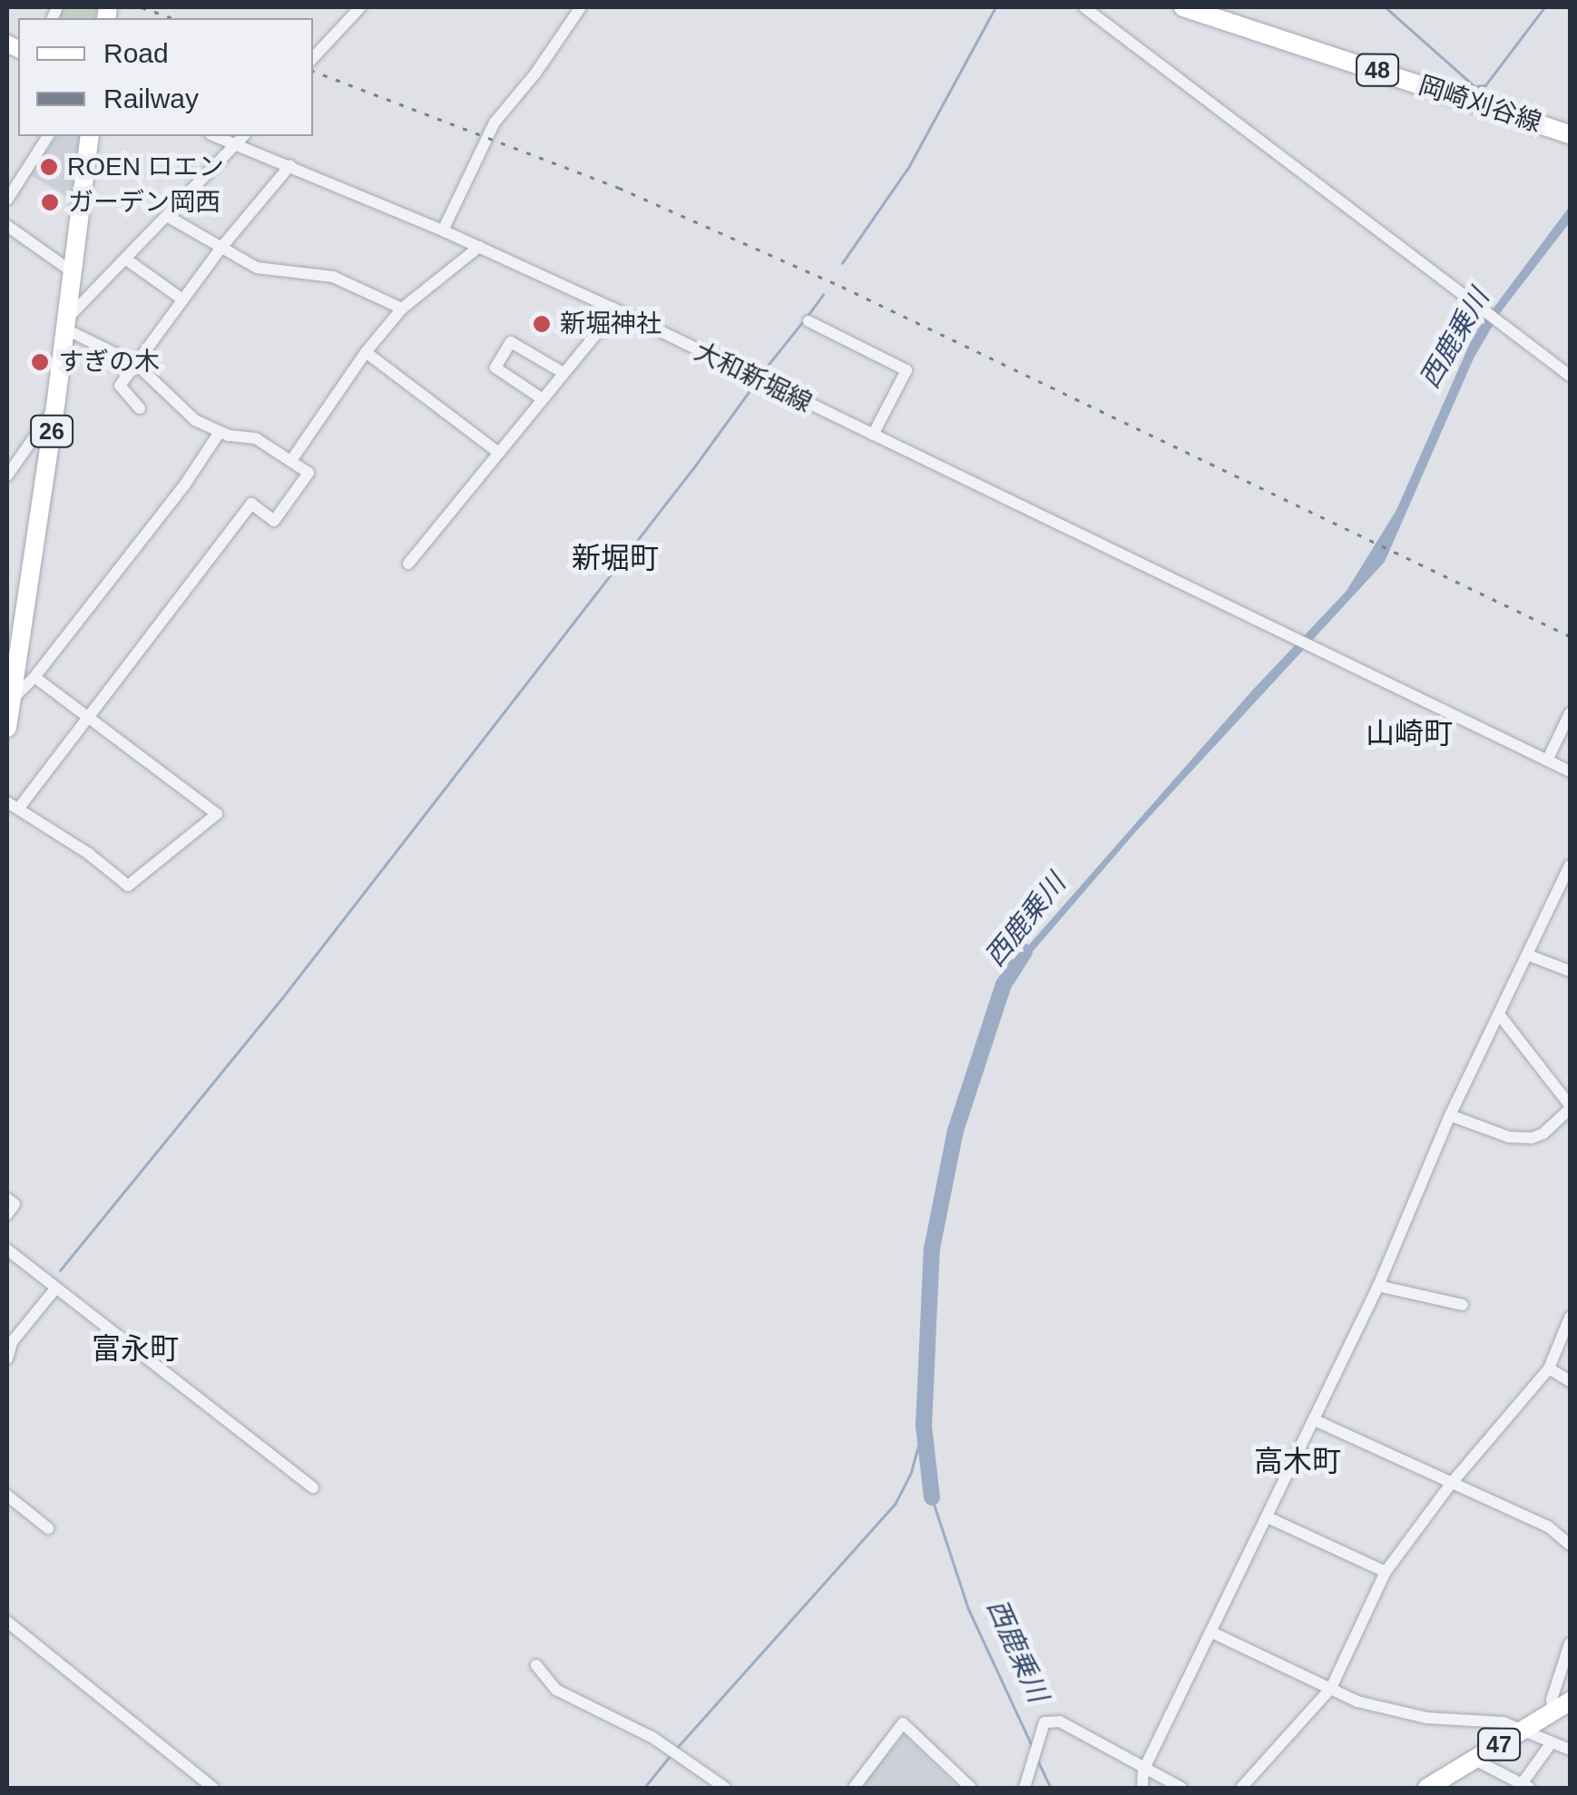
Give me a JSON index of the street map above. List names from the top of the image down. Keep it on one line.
{"streets":{"main road":["48","岡崎刈谷線","26","47"],"street":["大和新堀線"]},"districts":["新堀町","山崎町","富永町","高木町"],"water":["西鹿乗川"],"places":["ROEN ロエン","ガーデン岡西","新堀神社","すぎの木"],"legend":["Road","Railway"]}
